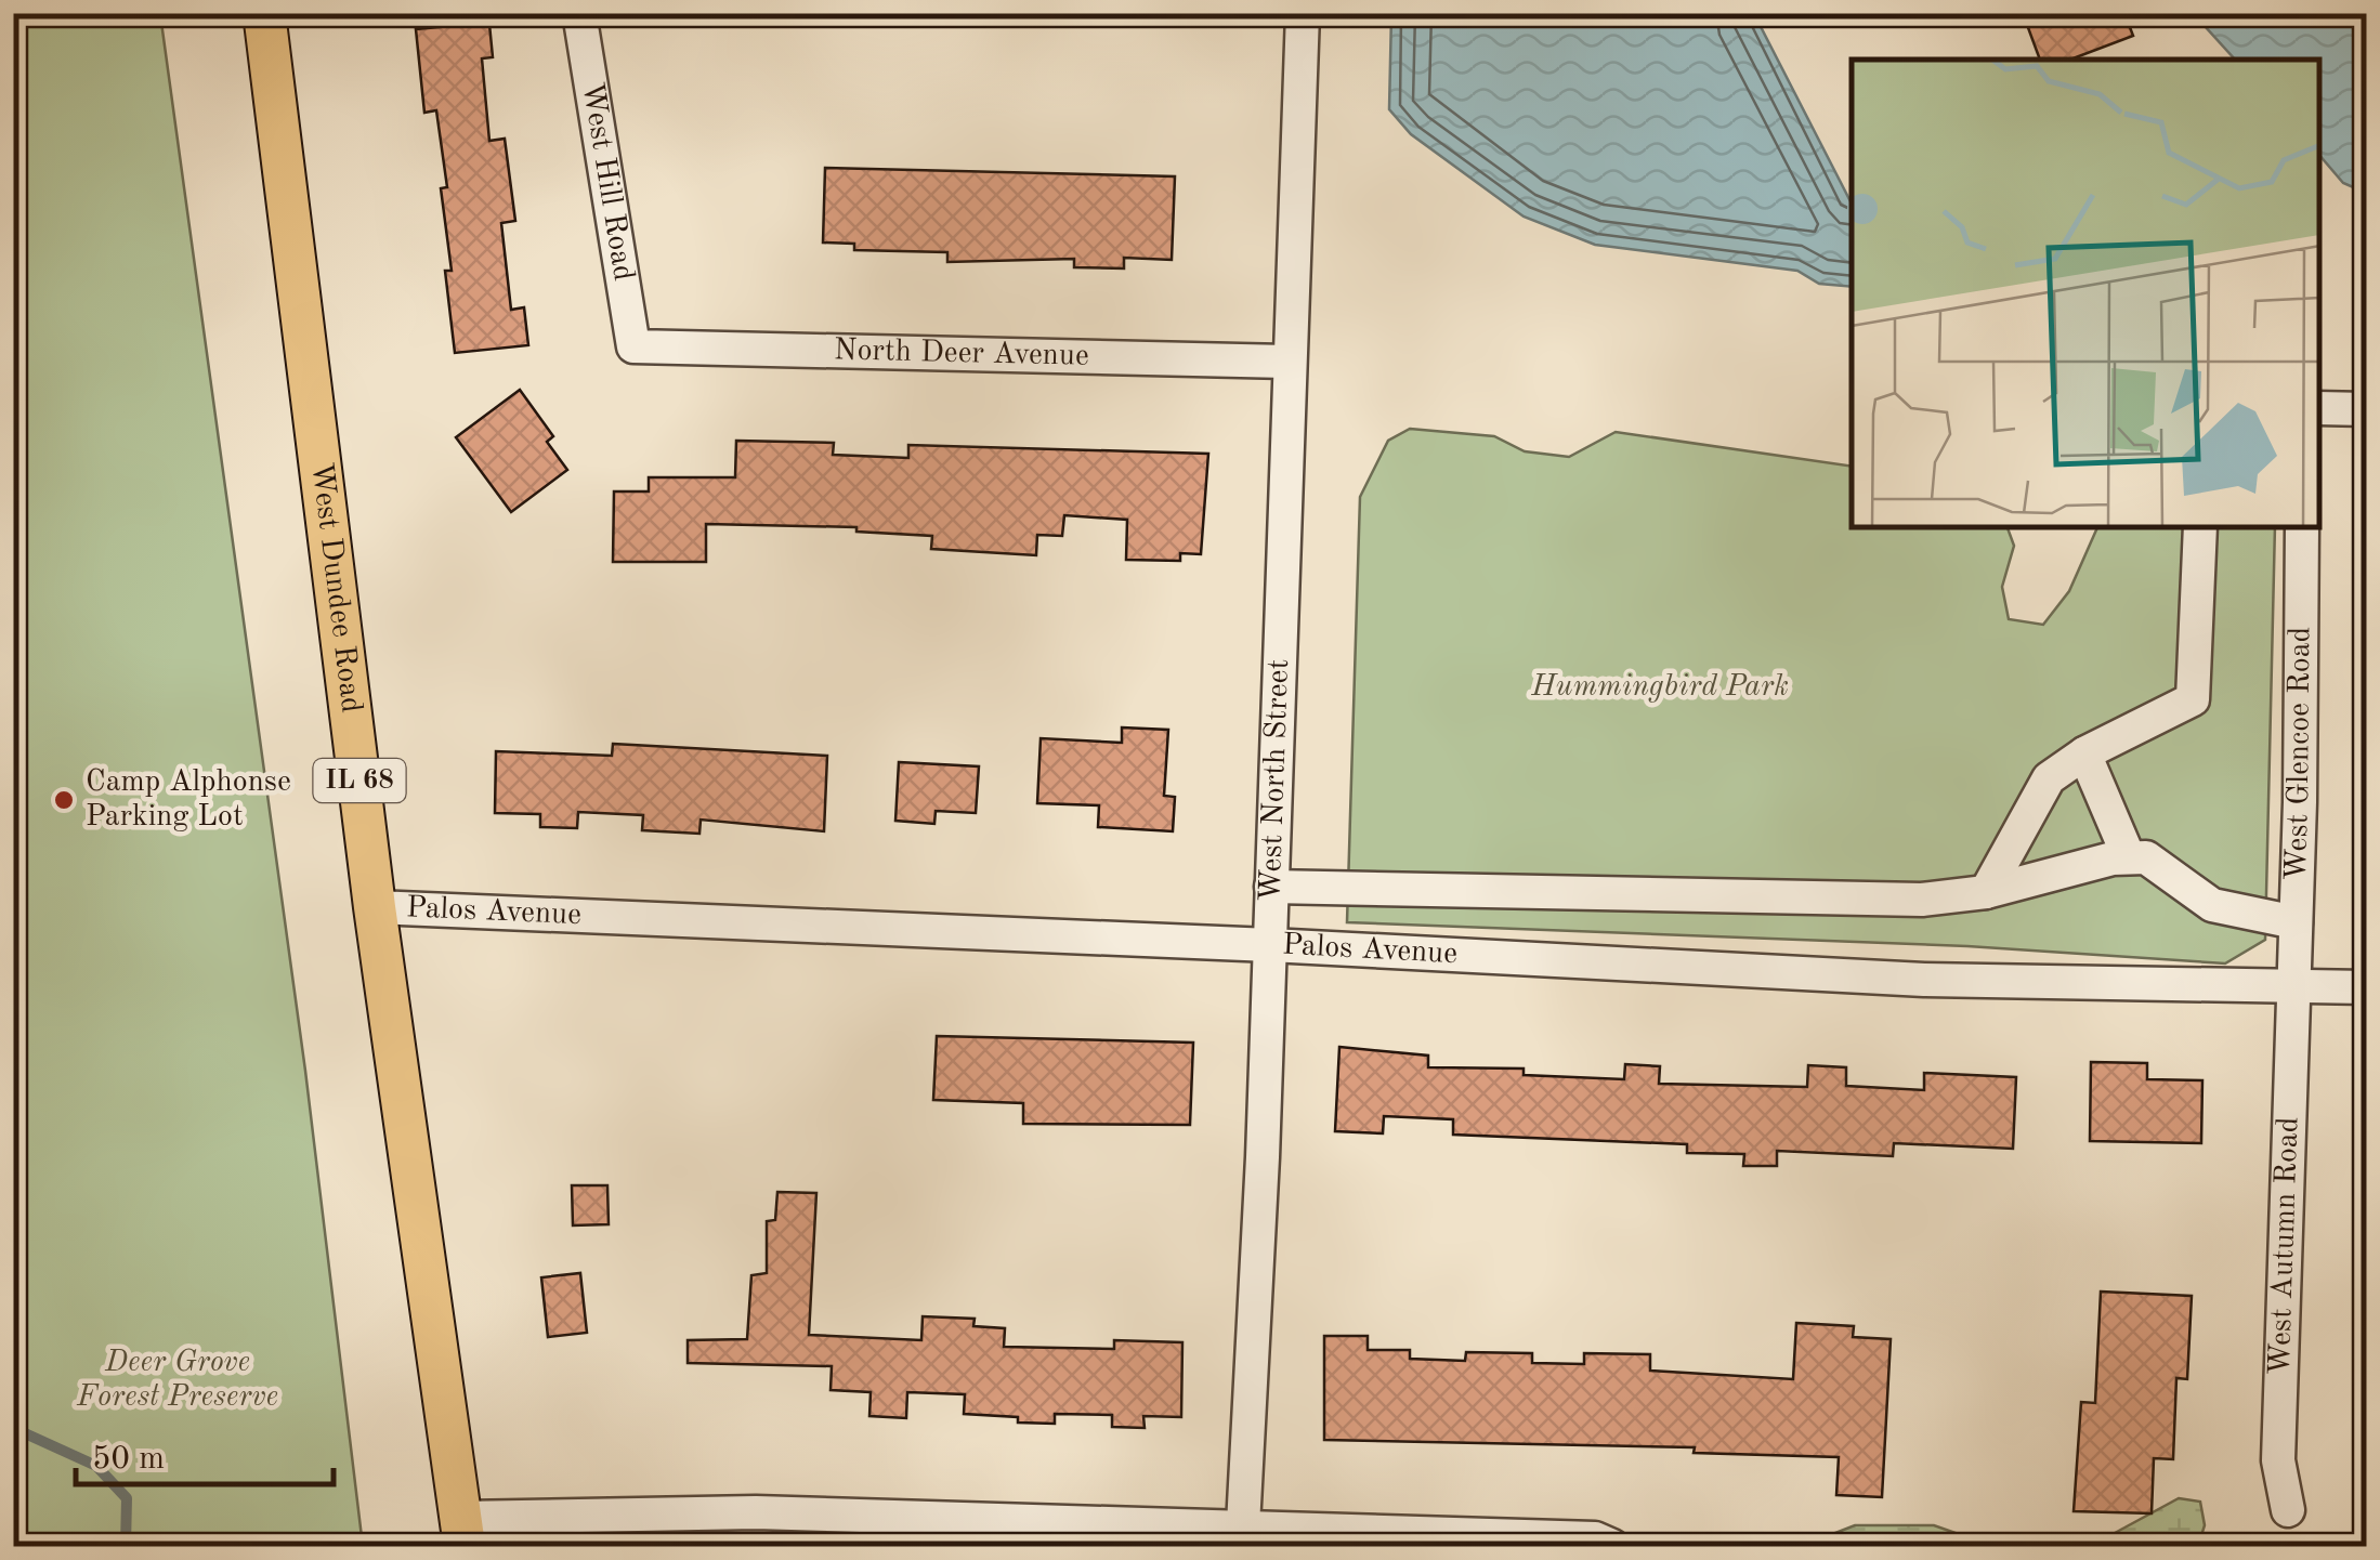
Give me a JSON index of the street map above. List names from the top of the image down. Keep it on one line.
{"streets":{"main road":["West Dundee Road","IL 68"],"street":["West Hill Road","North Deer Avenue","West Glencoe Road","West North Street","Palos Avenue","West Autumn Road"]},"crossings":[["West Hill Road","North Deer Avenue"],["North Deer Avenue","West North Street"],["West Dundee Road","Palos Avenue"],["West Glencoe Road","Palos Avenue"],["West Glencoe Road","West Autumn Road"],["West North Street","Palos Avenue"],["Palos Avenue","West Autumn Road"]],"parks":["Hummingbird Park","Deer Grove Forest Preserve"],"places":["Camp Alphonse Parking Lot"],"scale_bar":"50 m"}
